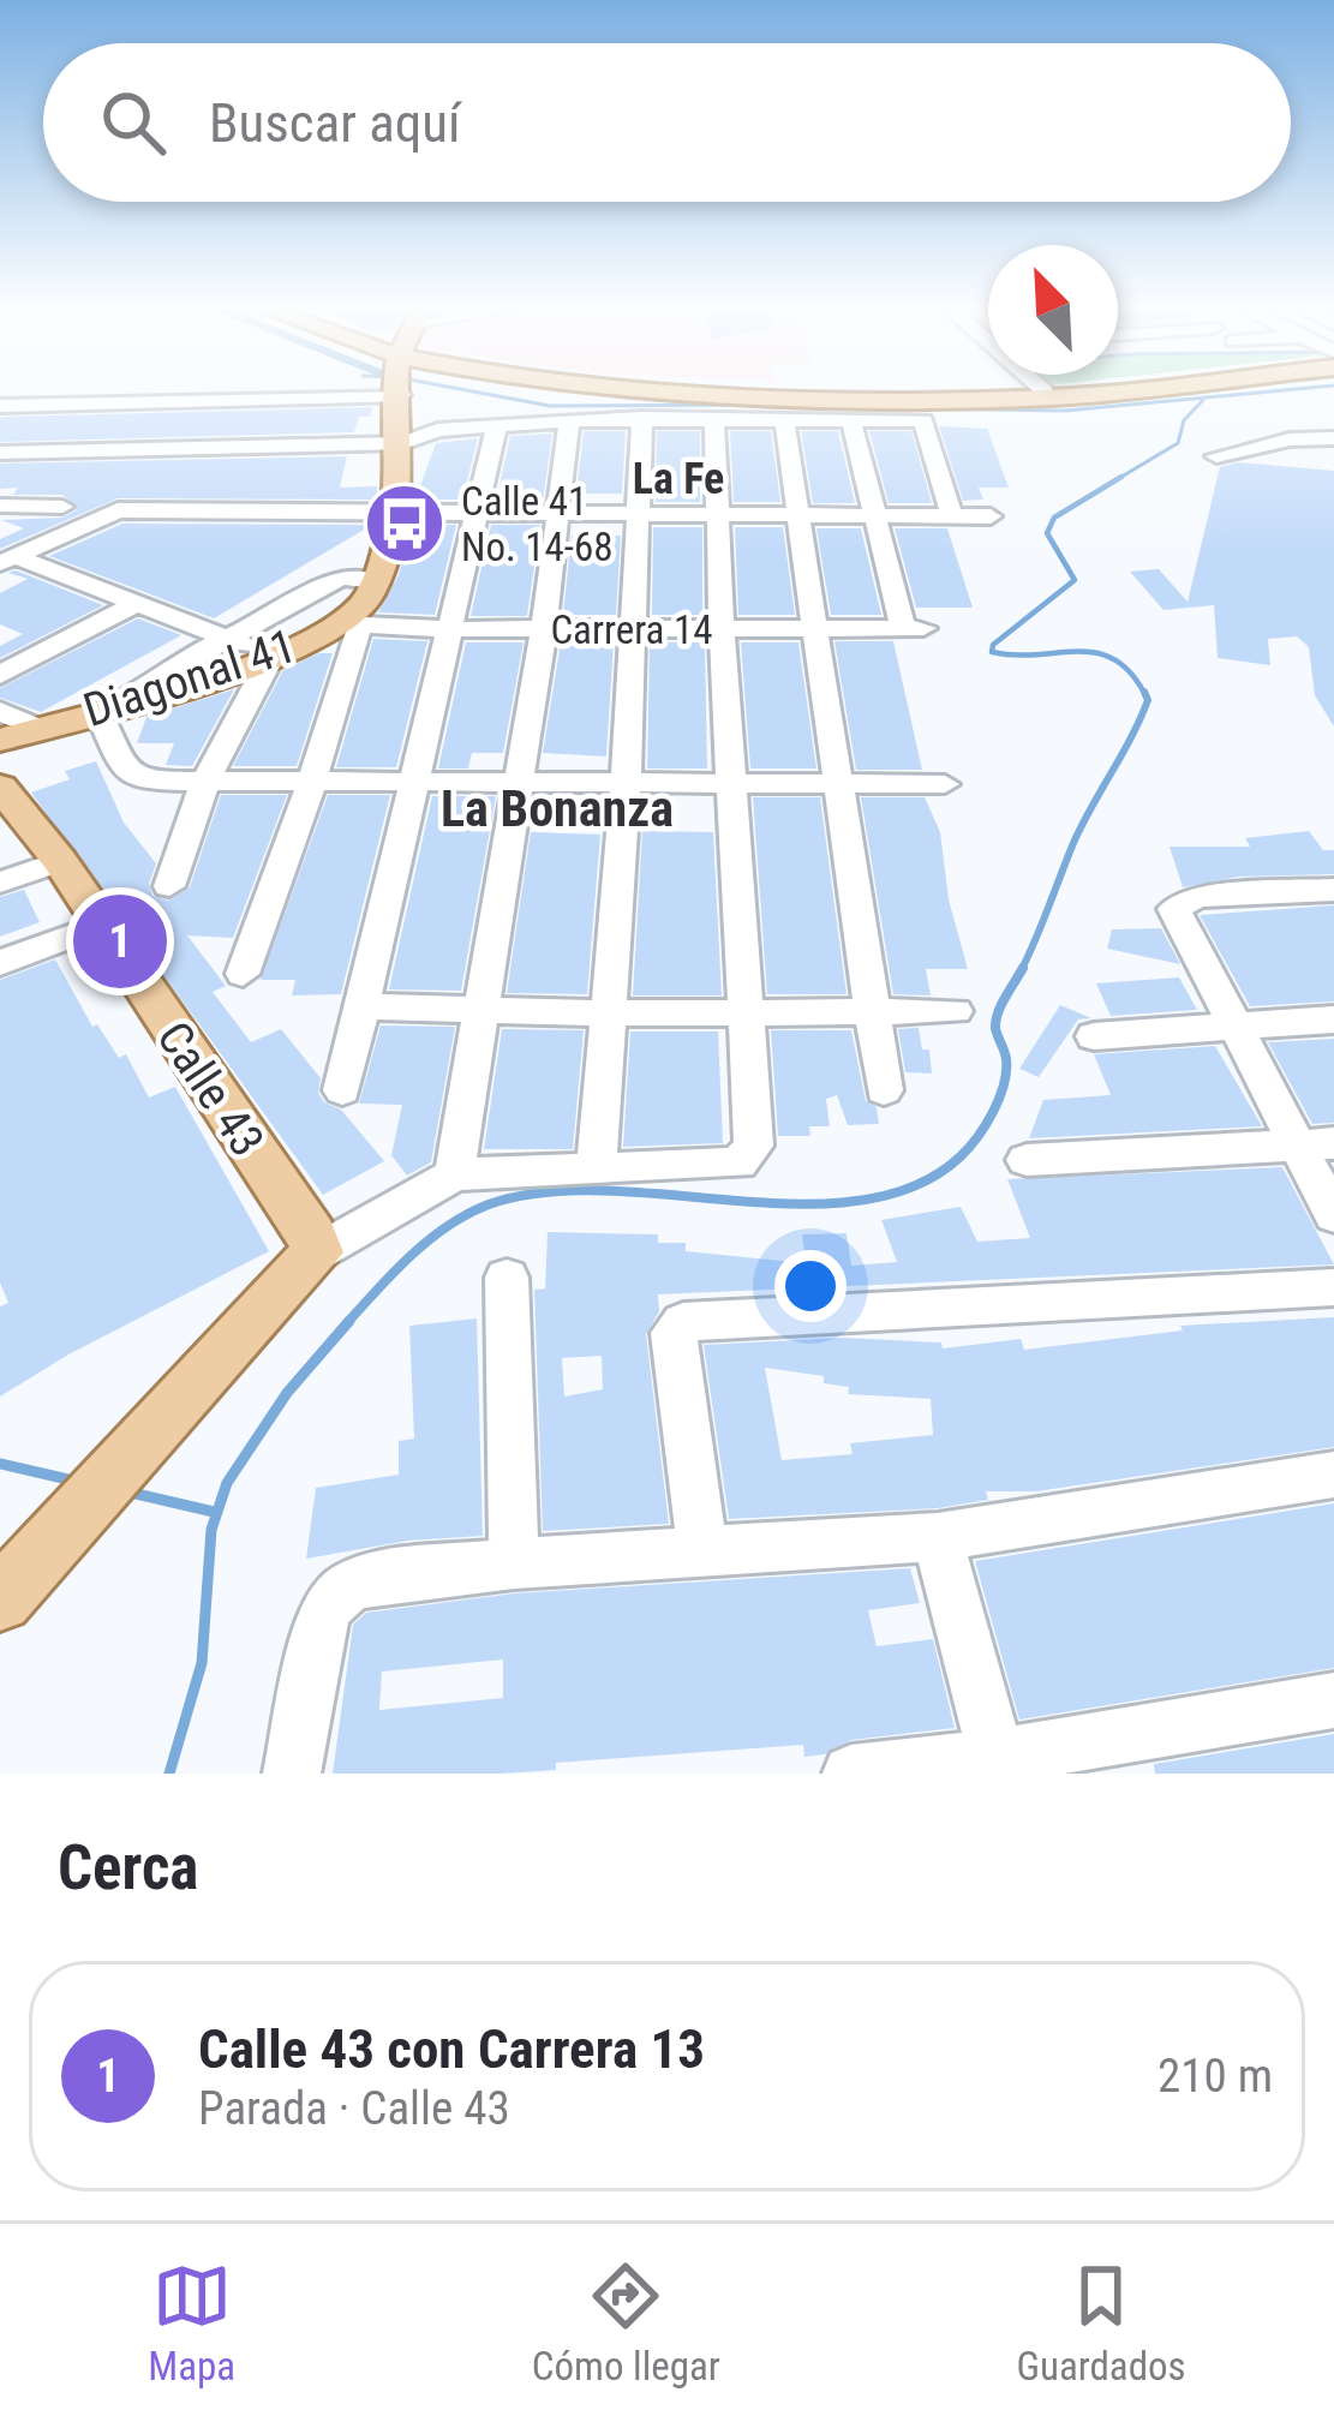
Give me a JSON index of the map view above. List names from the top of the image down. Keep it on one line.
{"streets":{"main road":["Diagonal 41","Calle 43"],"street":["Carrera 14"]},"crossings":[["Carrera 14","Diagonal 41"]],"districts":["La Fe","La Bonanza"],"places":{"bus stop":["Calle 41 No. 14-68"]},"north":"top left","page":{"search":"Buscar aquí","pins":"1","heading":"Cerca","list":[{"mark":"1","name":"Calle 43 con Carrera 13","note":"Parada · Calle 43","value":"210 m"}],"nav":["Mapa","Cómo llegar","Guardados"]}}
